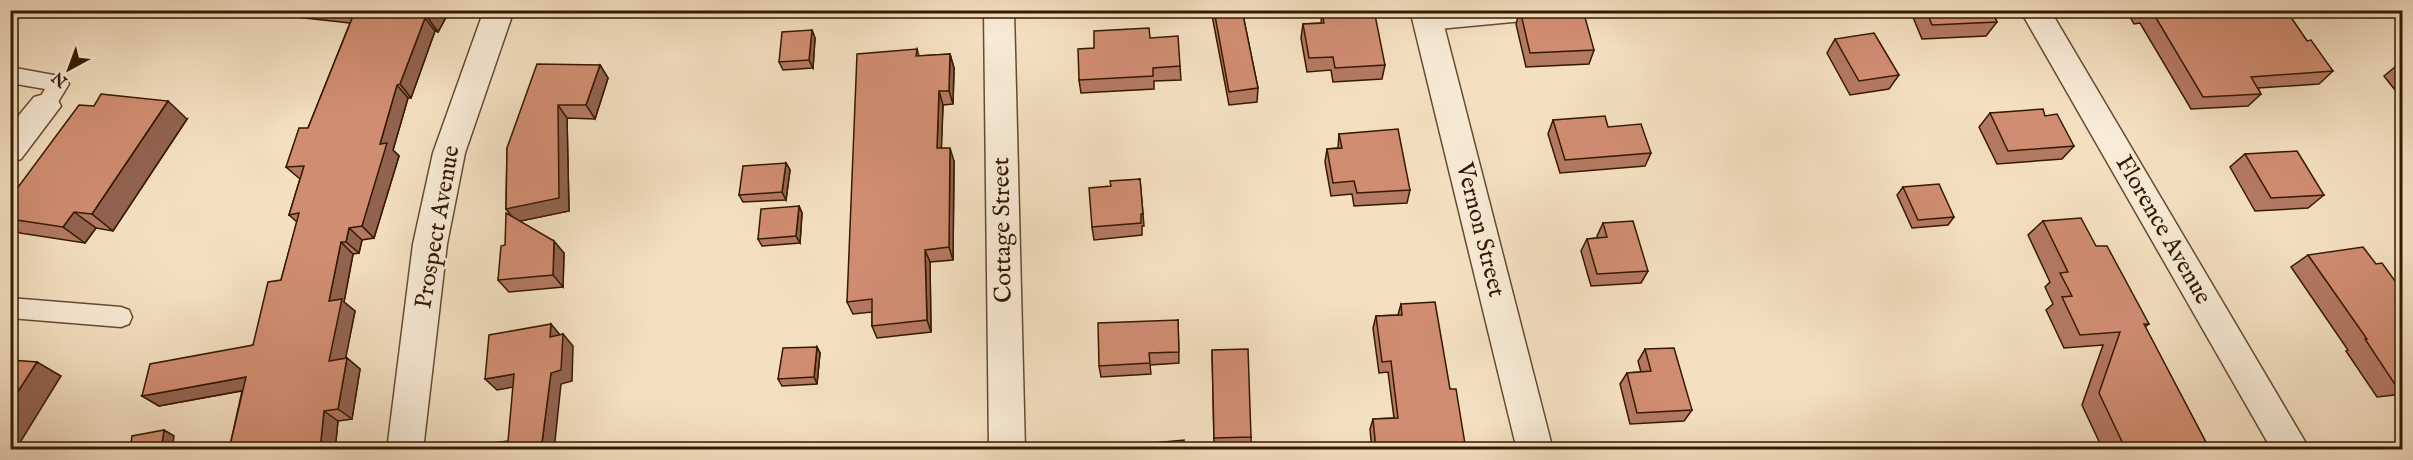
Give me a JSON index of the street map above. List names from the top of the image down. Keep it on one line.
{"streets":{"street":["Prospect Avenue","Cottage Street","Vernon Street","Florence Avenue"]},"north":"bottom left"}
